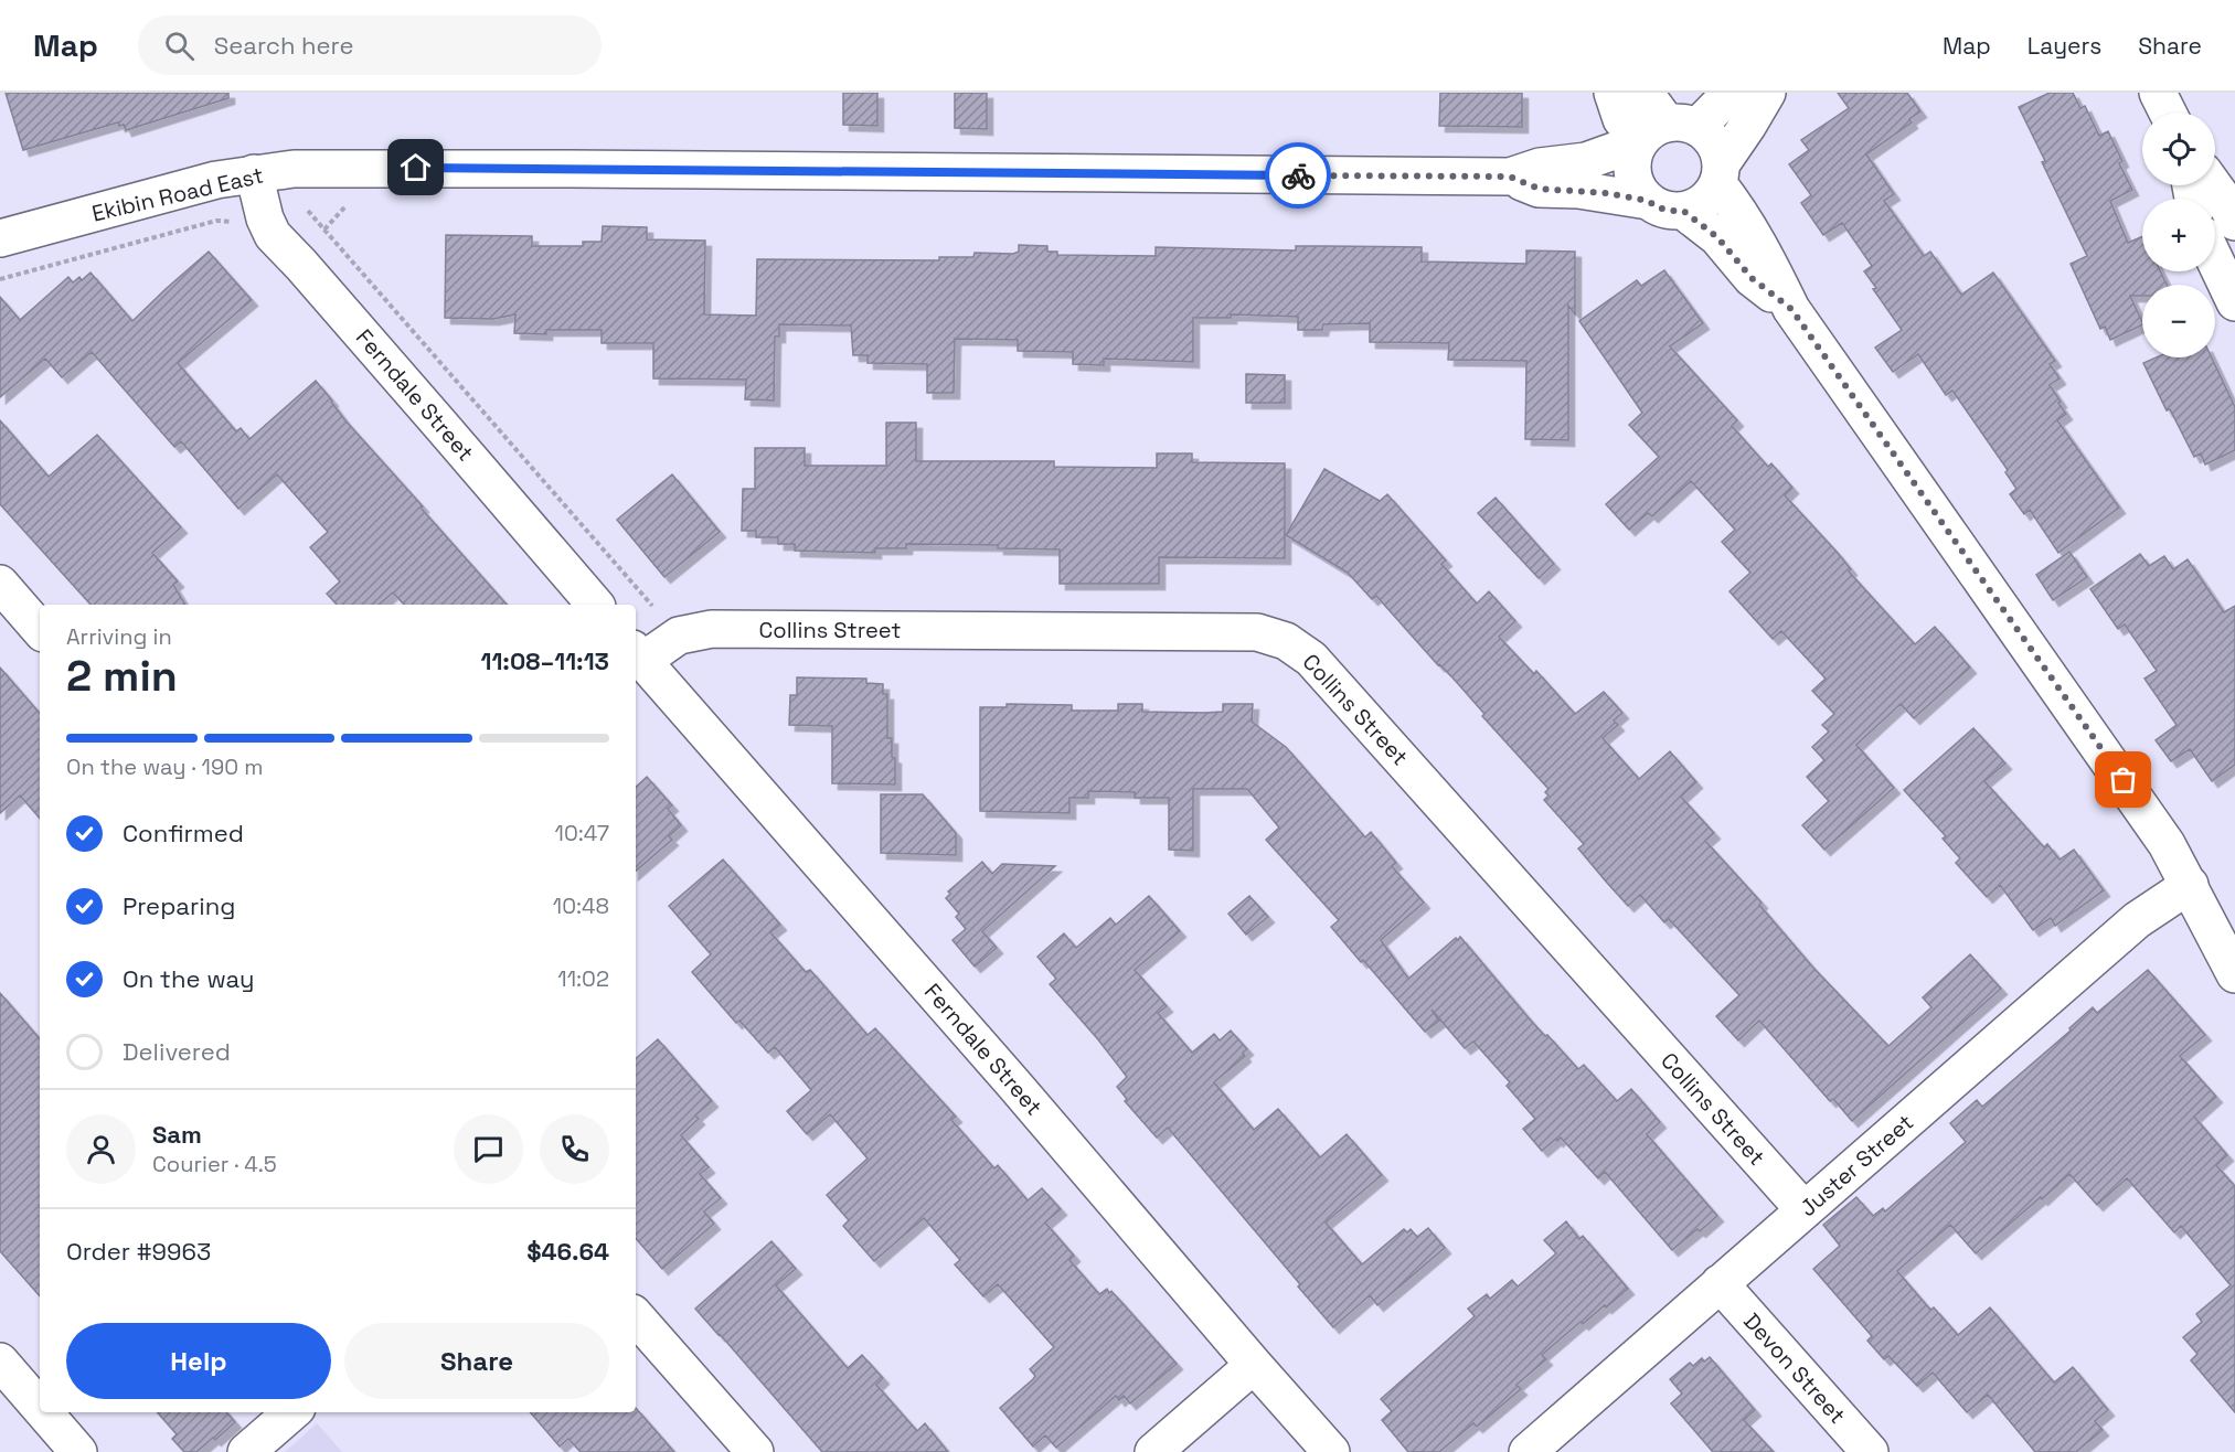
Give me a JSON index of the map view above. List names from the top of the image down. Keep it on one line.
{"streets":{"street":["Ekibin Road East","Ferndale Street","Collins Street","Juster Street","Devon Street"]},"crossings":[["Ekibin Road East","Ferndale Street"],["Ferndale Street","Collins Street"],["Collins Street","Juster Street"],["Juster Street","Devon Street"]],"page":{"header":"Map","search":"Search here","nav":["Map","Layers","Share"],"map_buttons":["+","−"],"heading":["2 min","Arriving in","11:08–11:13"],"panel":["Sam","Courier · 4.5","Order #9963","$46.64"],"bar":"On the way · 190 m","list":[["Confirmed","10:47"],["Preparing","10:48"],["On the way","11:02"],"Delivered"],"buttons":["Help","Share"]}}
